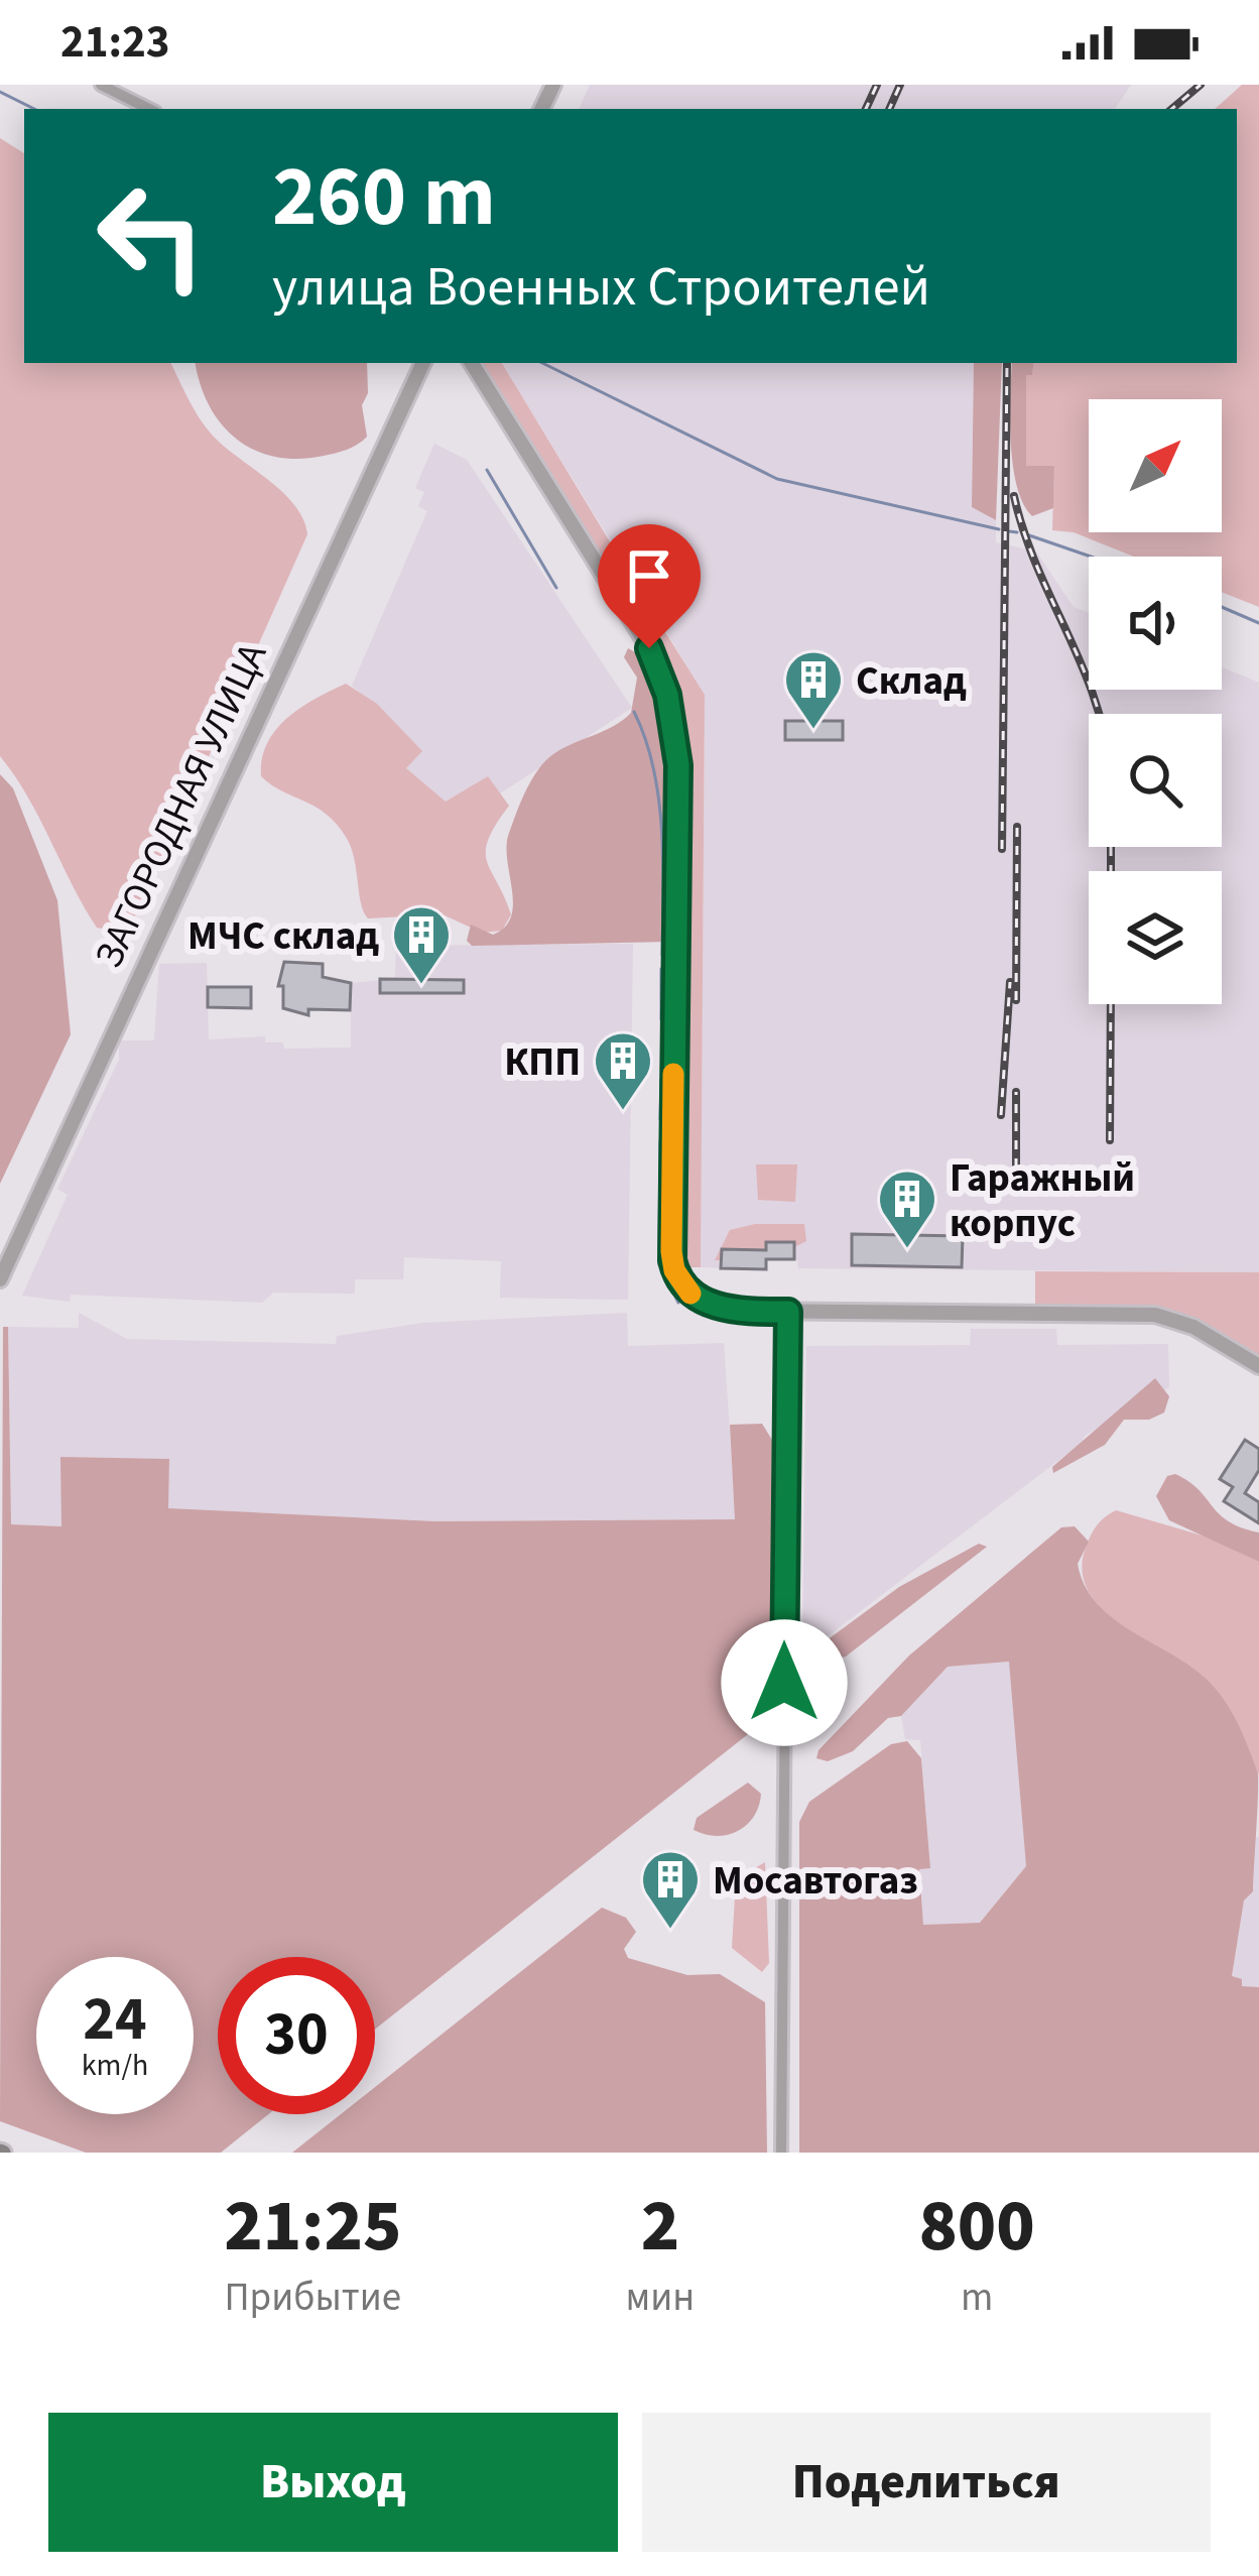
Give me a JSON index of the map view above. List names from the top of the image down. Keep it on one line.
{"streets":{"street":["ЗАГОРОДНАЯ УЛИЦА"]},"places":{"building":["Склад","МЧС склад","КПП","Гаражный корпус","Мосавтогаз"]},"north":"top right","page":{"status":"21:23","turn":["260 m","улица Военных Строителей"],"speed":"24 km/h","limit":"30","eta":["21:25","Прибытие","2","мин","800","m"],"buttons":["Выход","Поделиться"]}}
